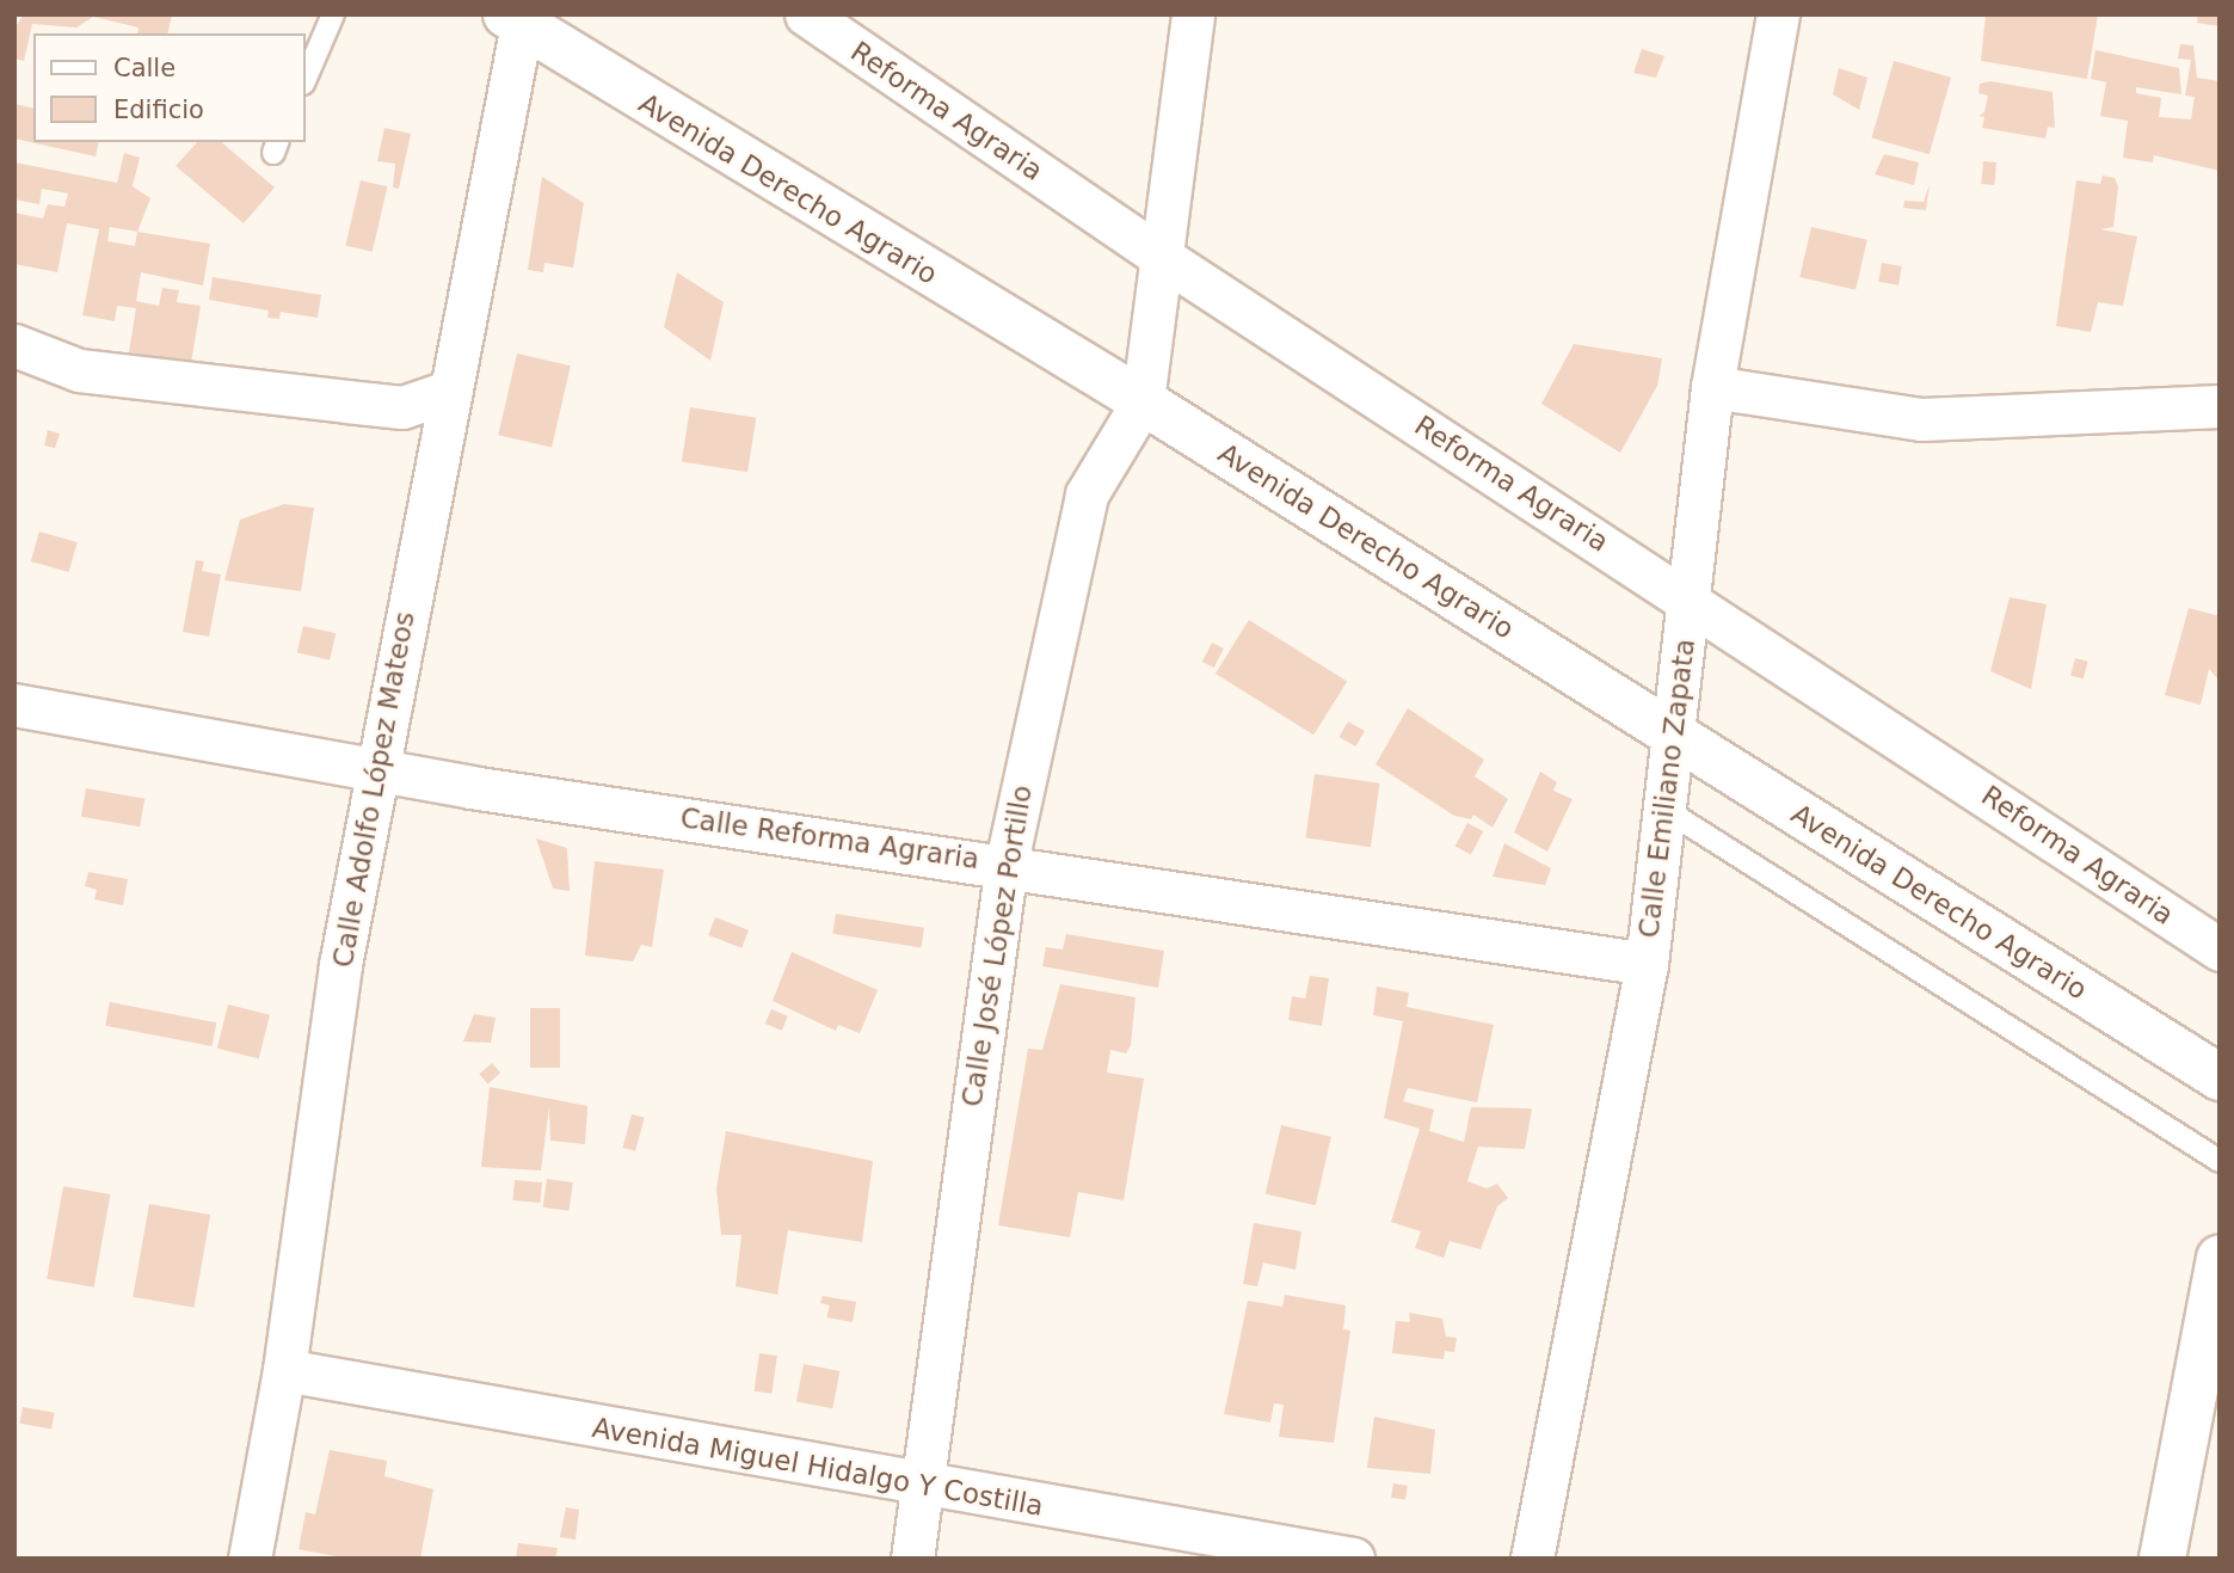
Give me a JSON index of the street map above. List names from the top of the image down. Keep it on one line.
{"streets":{"street":["Reforma Agraria","Avenida Derecho Agrario","Calle Emiliano Zapata","Calle Adolfo López Mateos","Calle Reforma Agraria","Calle José López Portillo","Avenida Miguel Hidalgo Y Costilla"]},"crossings":[["Reforma Agraria","Calle Emiliano Zapata"],["Avenida Derecho Agrario","Calle Emiliano Zapata"],["Avenida Derecho Agrario","Calle Adolfo López Mateos"],["Avenida Derecho Agrario","Calle José López Portillo"],["Calle Emiliano Zapata","Calle Reforma Agraria"],["Calle Adolfo López Mateos","Calle Reforma Agraria"],["Calle Adolfo López Mateos","Avenida Miguel Hidalgo Y Costilla"],["Calle Reforma Agraria","Calle José López Portillo"],["Calle José López Portillo","Avenida Miguel Hidalgo Y Costilla"]],"legend":["Calle","Edificio"]}
